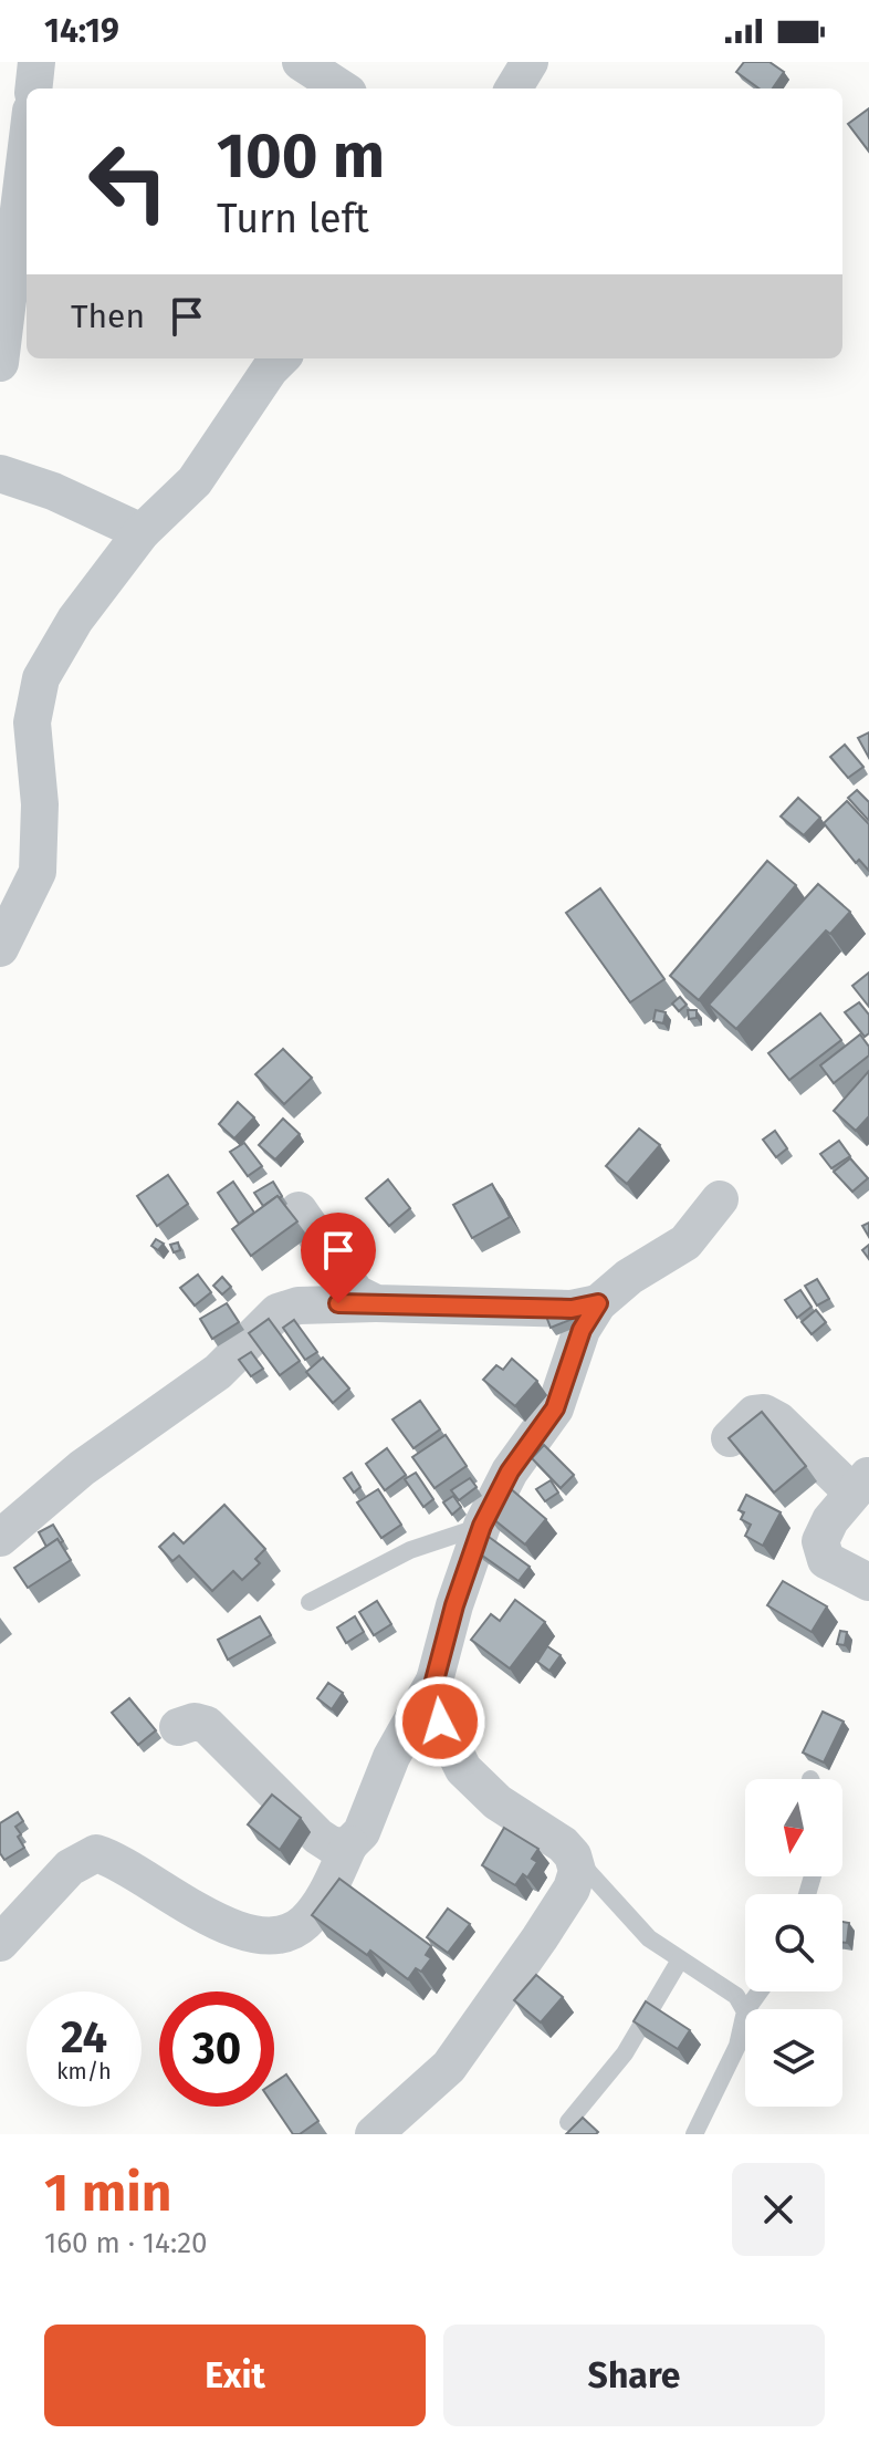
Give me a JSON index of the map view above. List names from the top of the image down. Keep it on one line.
{"north":"bottom","page":{"status":"14:19","turn":["100 m","Turn left"],"then":"Then","speed":"24 km/h","limit":"30","heading":["1 min","160 m · 14:20"],"buttons":["Exit","Share"]}}
